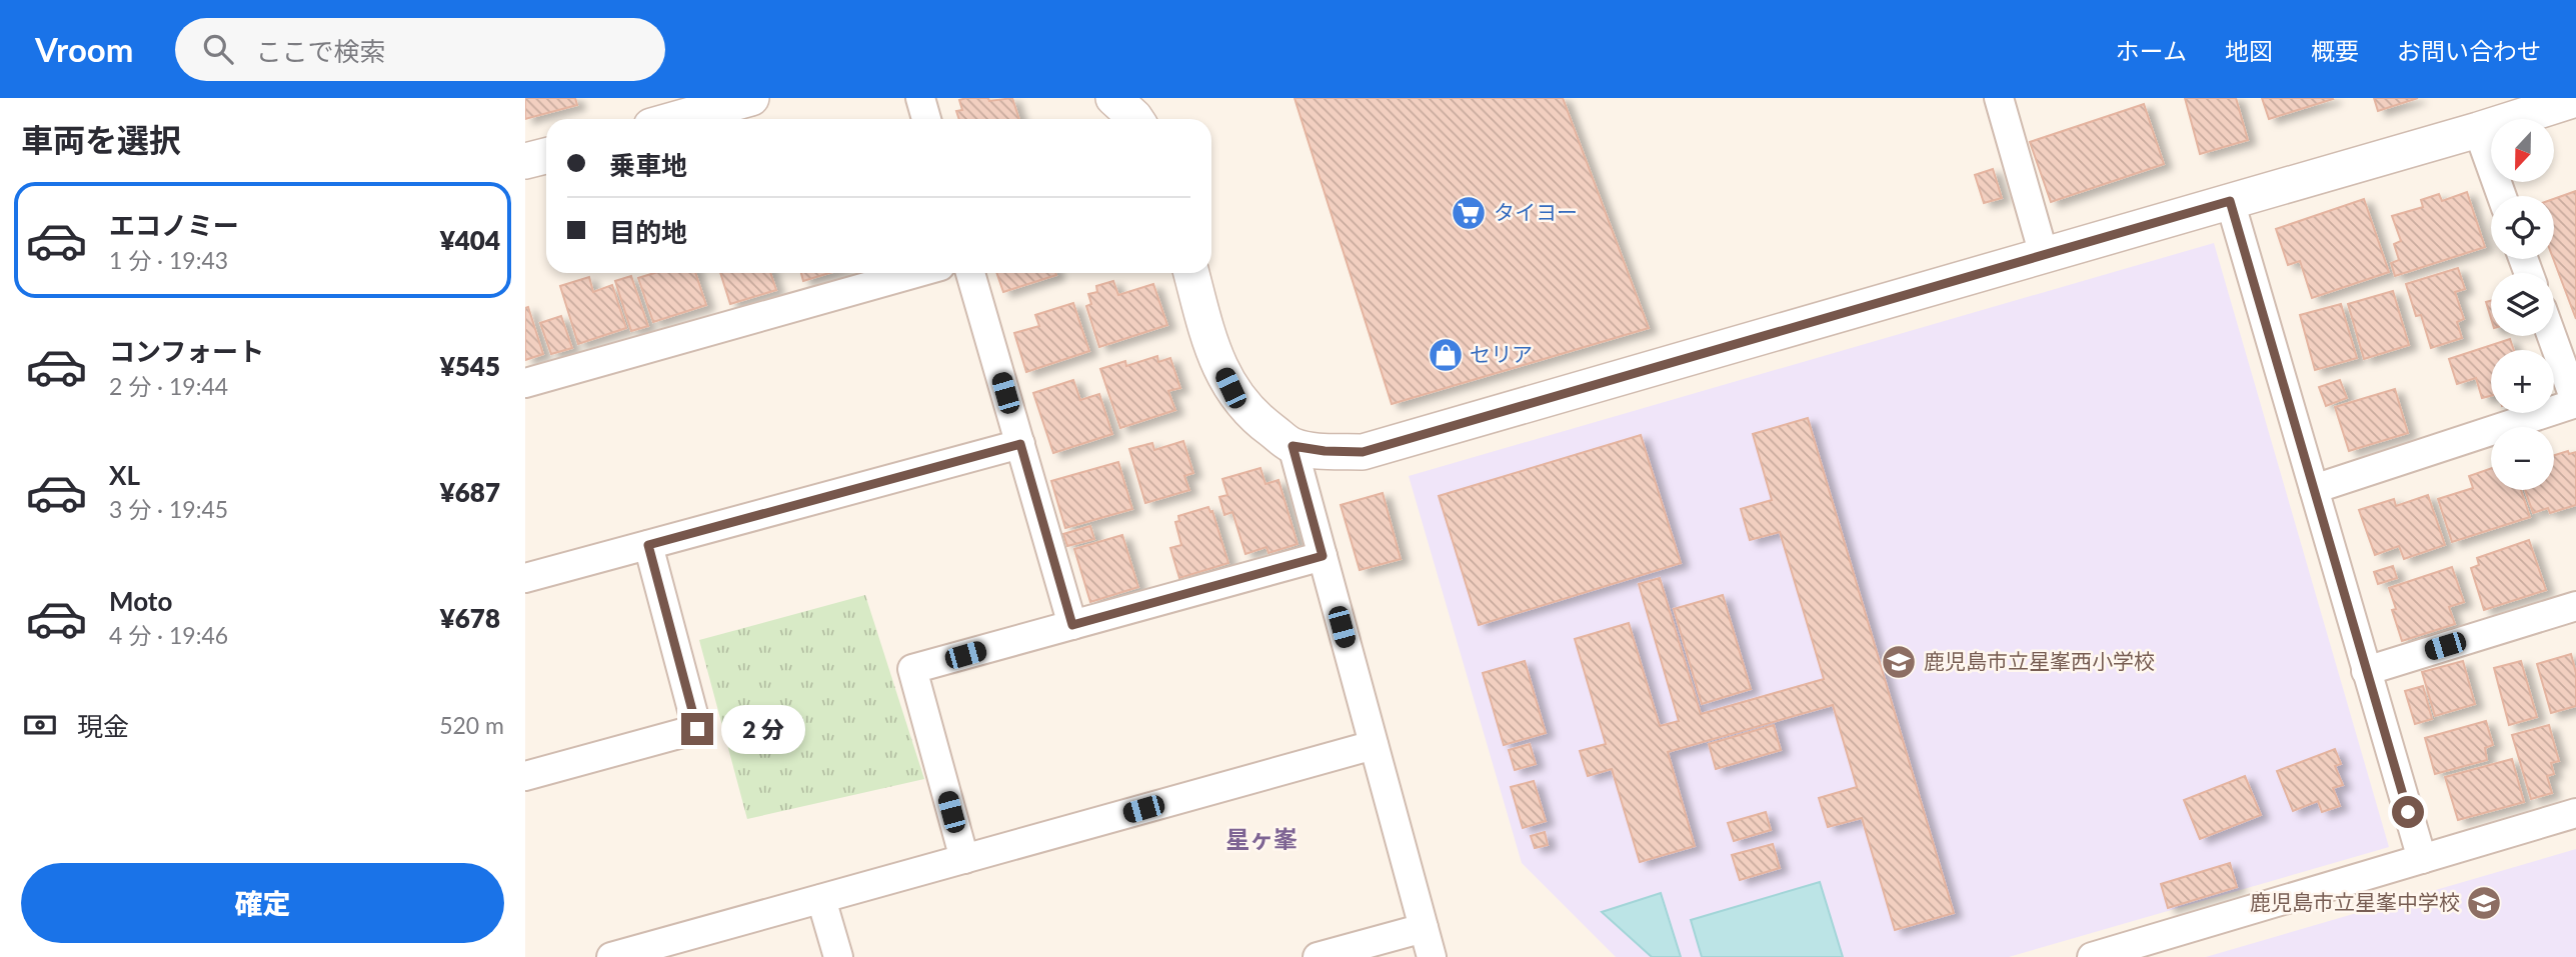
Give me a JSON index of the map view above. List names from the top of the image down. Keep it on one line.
{"districts":["星ヶ峯"],"places":{"supermarket":["タイヨー"],"shop":["セリア"],"school or university":["鹿児島市立星峯西小学校","鹿児島市立星峯中学校"]},"north":"bottom","page":{"header":"Vroom","search":"ここで検索","nav":["ホーム","地図","概要","お問い合わせ"],"heading":"車両を選択","map_buttons":["+","−"],"banner":["乗車地","目的地"],"list":[{"name":"エコノミー","note":"1 分 · 19:43","value":"¥404"},{"name":"コンフォート","note":"2 分 · 19:44","value":"¥545"},{"name":"XL","note":"3 分 · 19:45","value":"¥687"},{"name":"Moto","note":"4 分 · 19:46","value":"¥678"}],"pay":["現金","520 m"],"bubble":"2 分","buttons":"確定"}}
